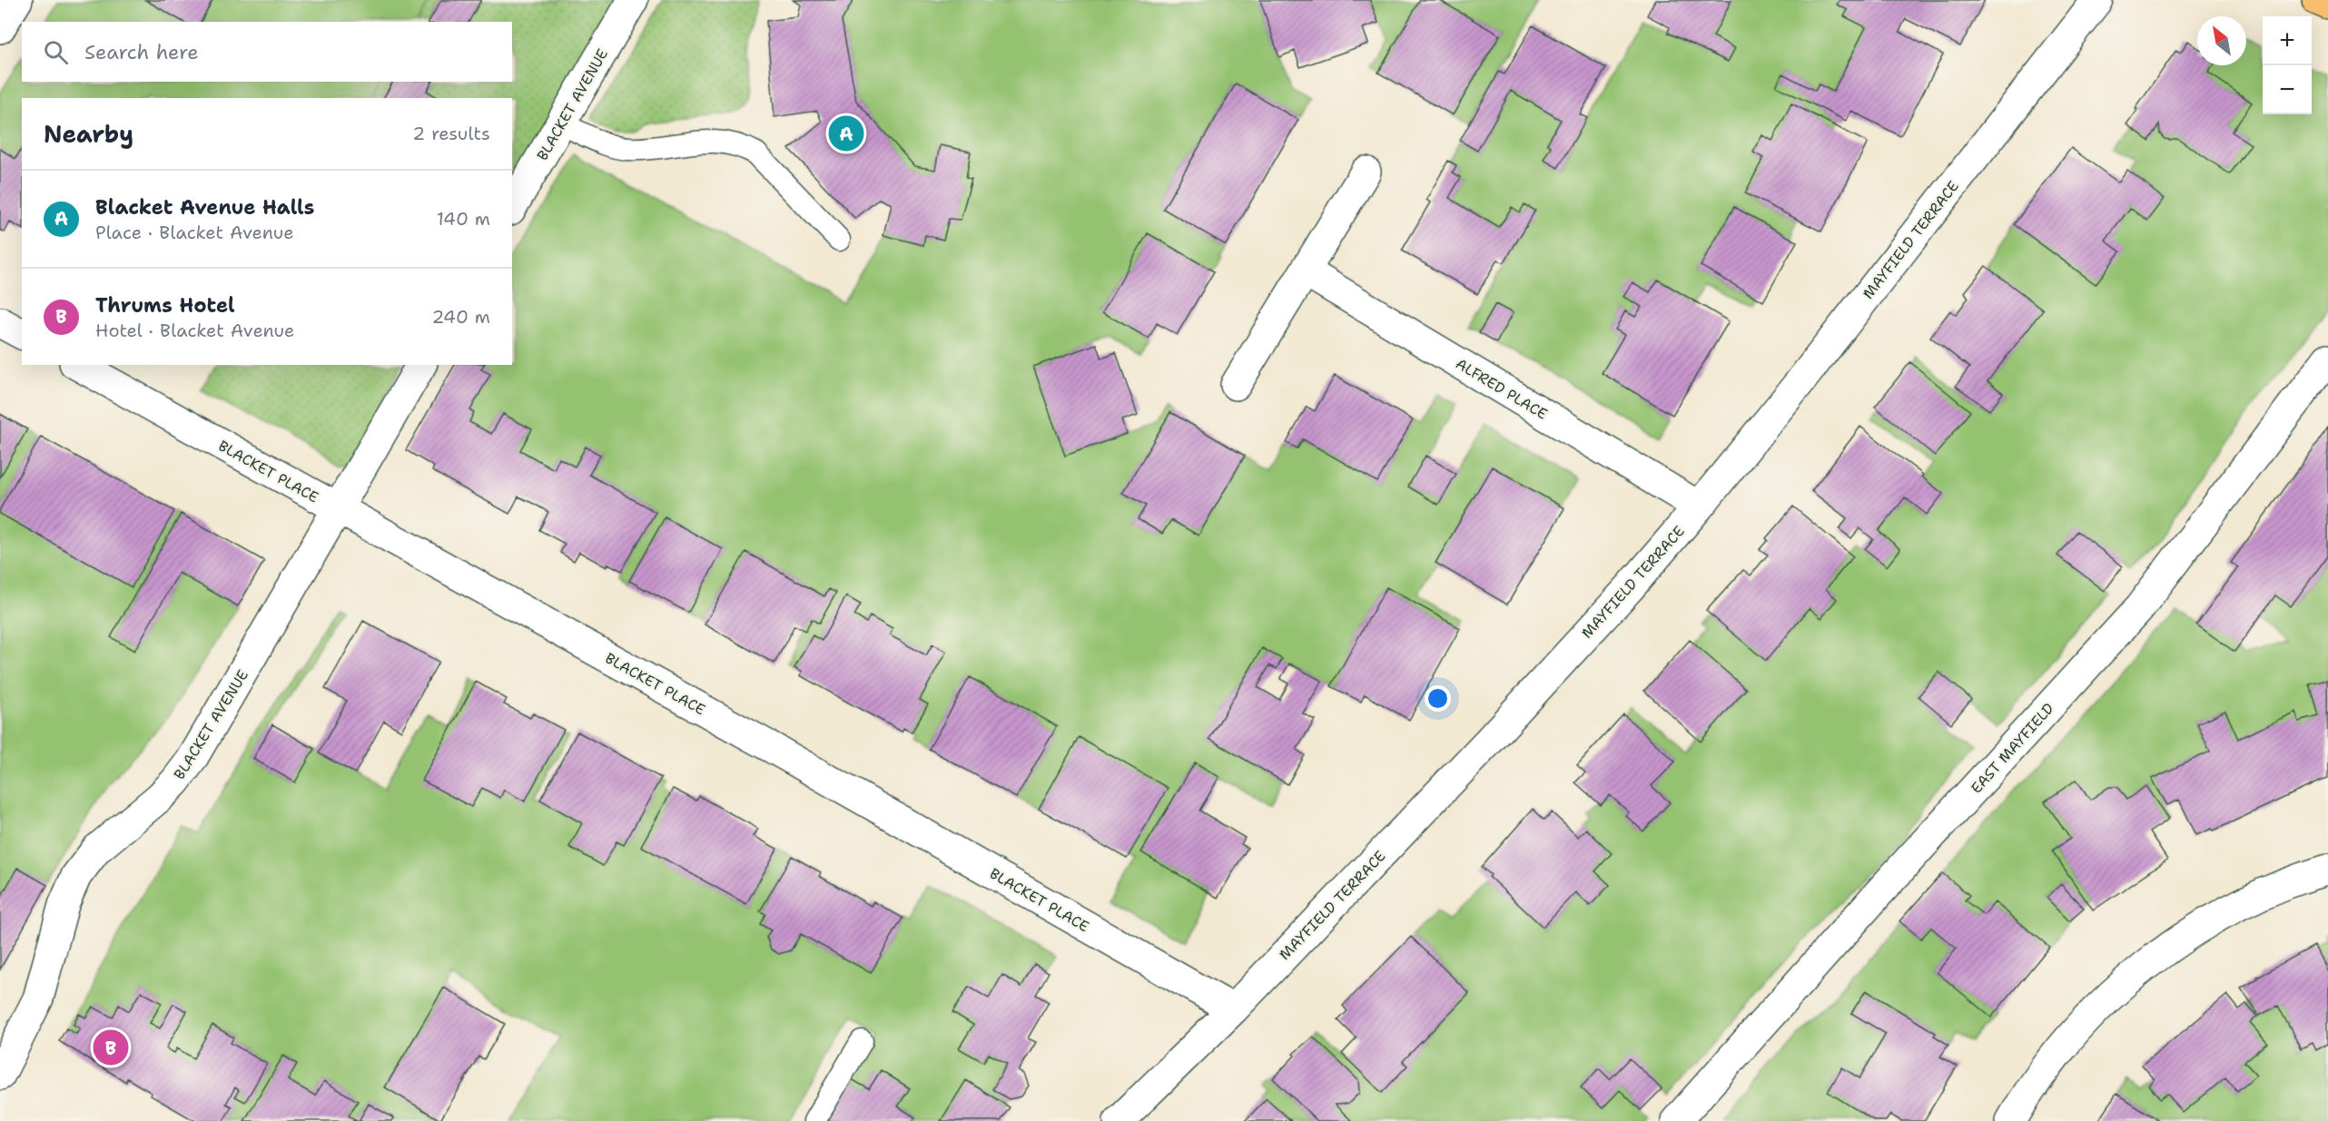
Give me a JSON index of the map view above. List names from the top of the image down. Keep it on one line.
{"streets":{"street":["BLACKET AVENUE","MAYFIELD TERRACE","ALFRED PLACE","BLACKET PLACE","EAST MAYFIELD"]},"crossings":[["BLACKET AVENUE","BLACKET PLACE"],["MAYFIELD TERRACE","ALFRED PLACE"],["MAYFIELD TERRACE","BLACKET PLACE"]],"north":"top left","page":{"map_buttons":["+","−"],"search":"Search here","heading":["Nearby","2 results"],"pins":["A","B"],"list":[{"mark":"A","name":"Blacket Avenue Halls","note":"Place · Blacket Avenue","value":"140 m"},{"mark":"B","name":"Thrums Hotel","note":"Hotel · Blacket Avenue","value":"240 m"}]}}
